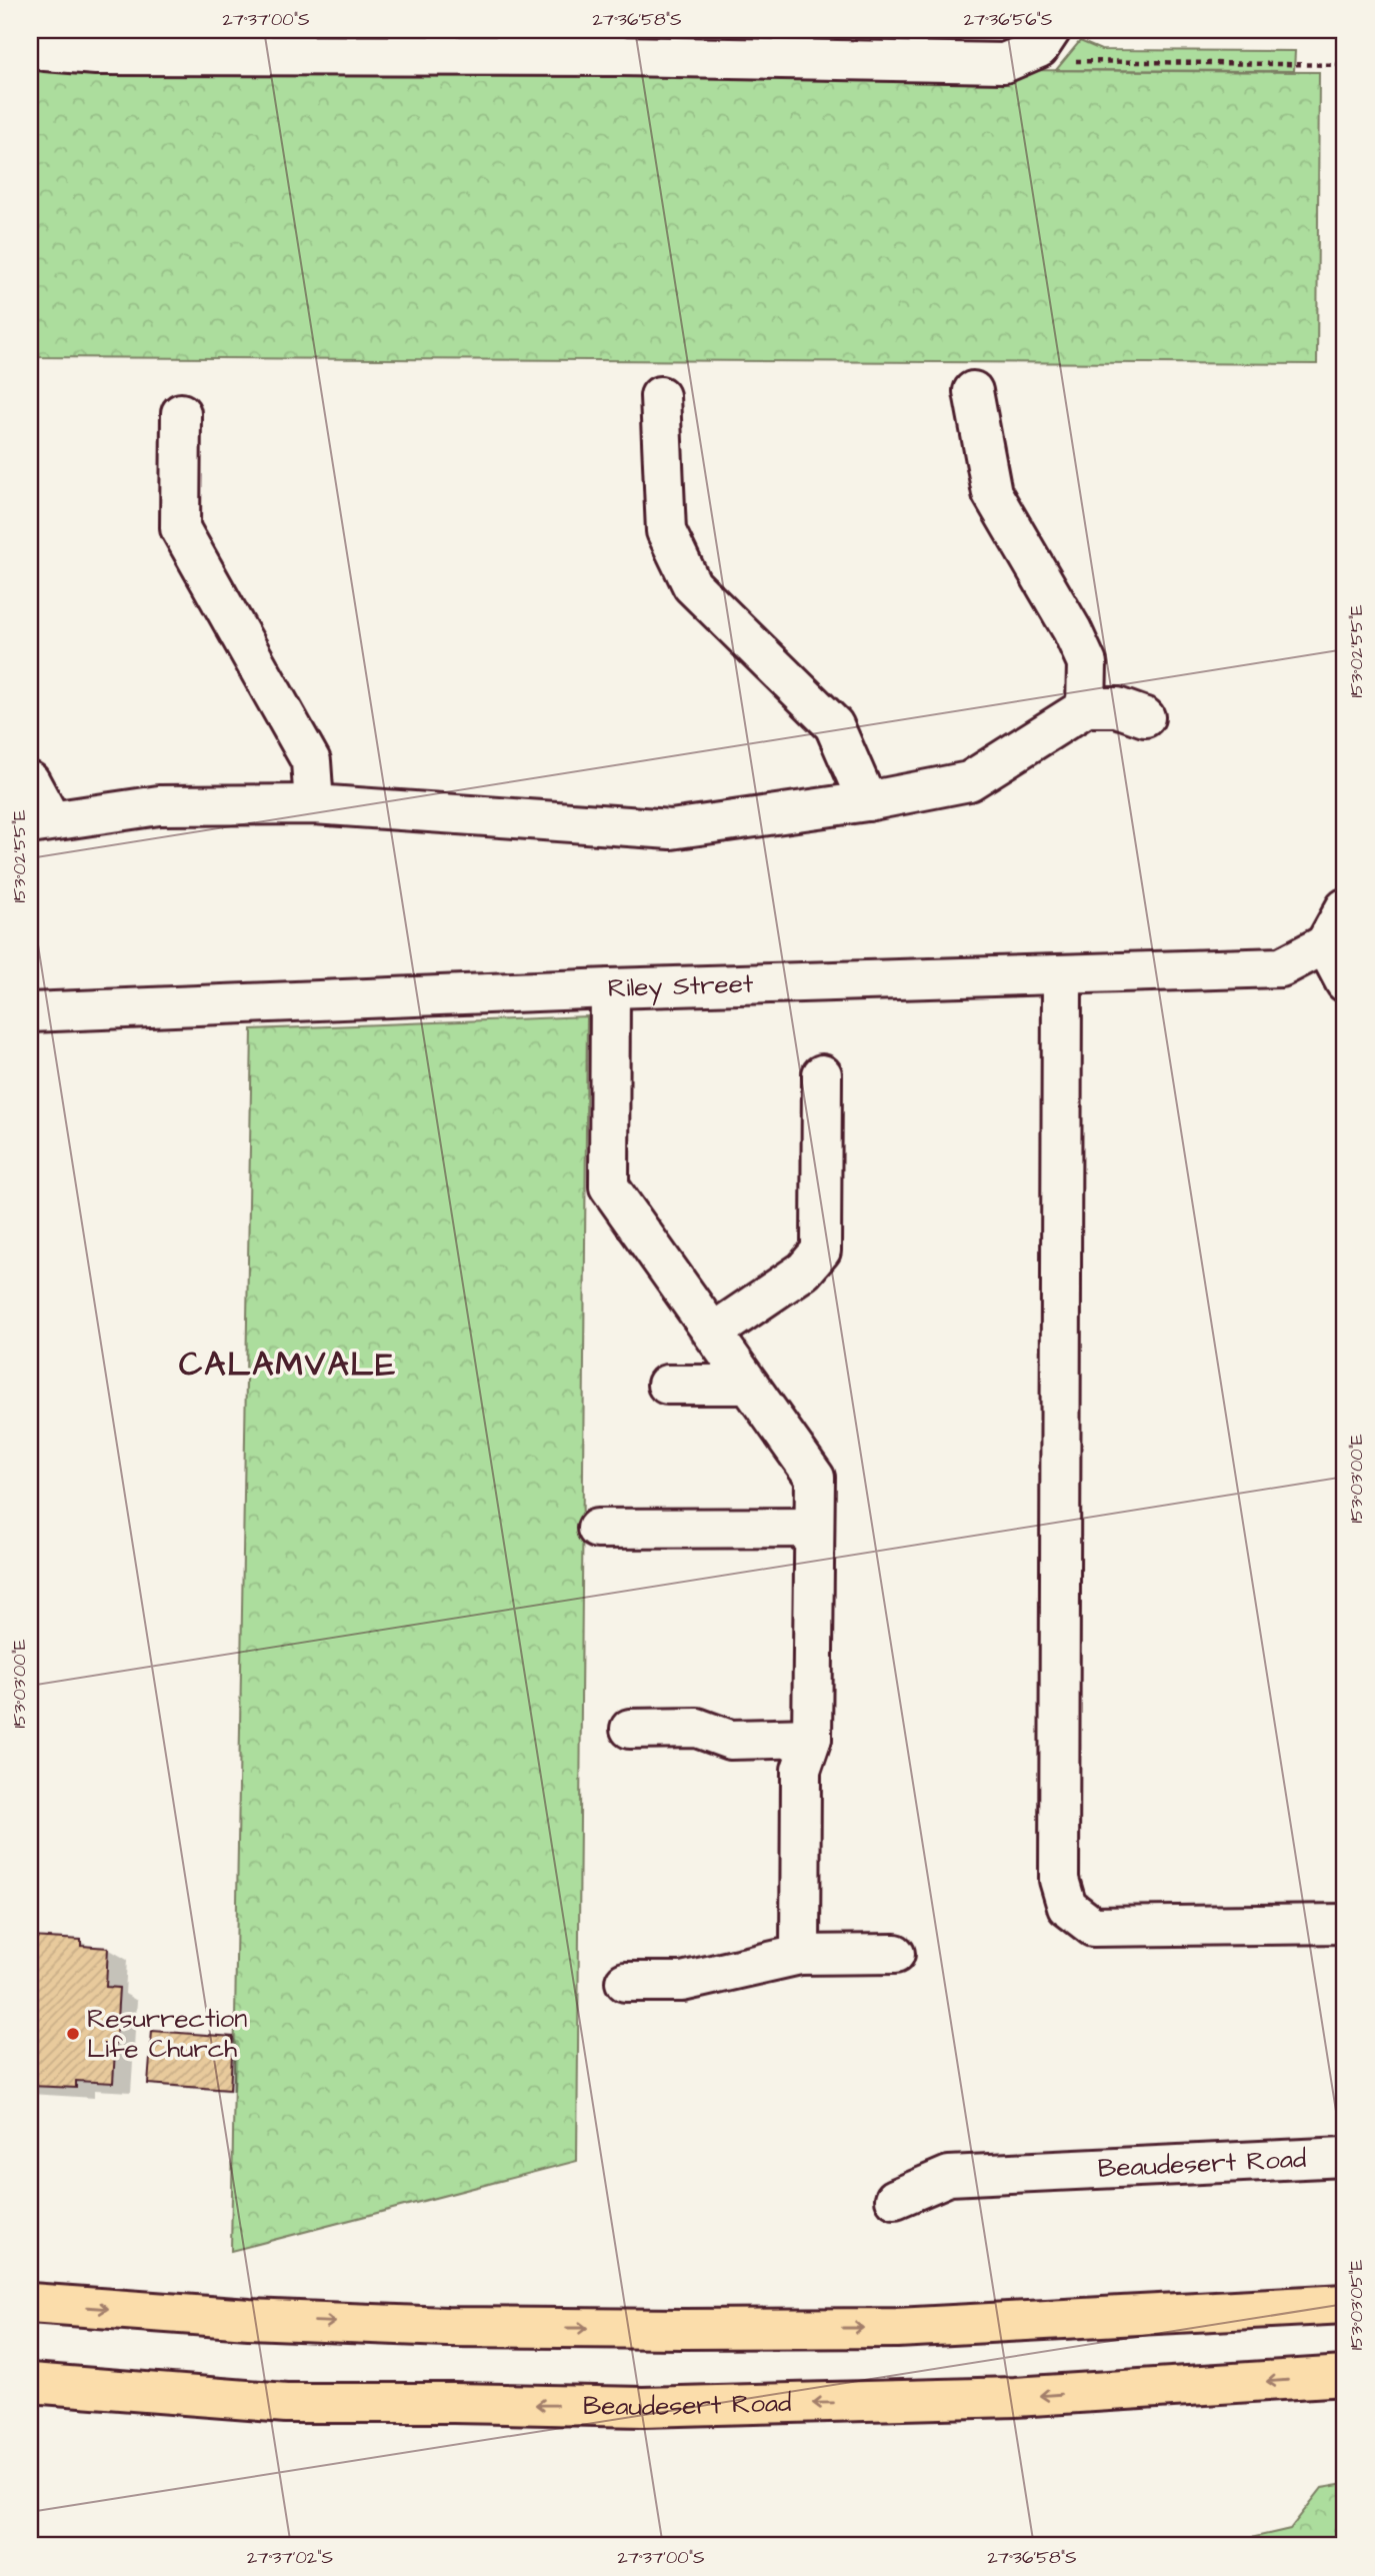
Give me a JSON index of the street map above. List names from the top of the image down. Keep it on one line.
{"streets":{"highway":["Beaudesert Road"],"street":["Riley Street"]},"districts":["CALAMVALE"],"places":["Resurrection Life Church"],"coordinates":["27°37'00\"S","27°36'58\"S","27°36'56\"S","153°02'55\"E","153°03'00\"E","153°03'05\"E","27°37'02\"S"]}
